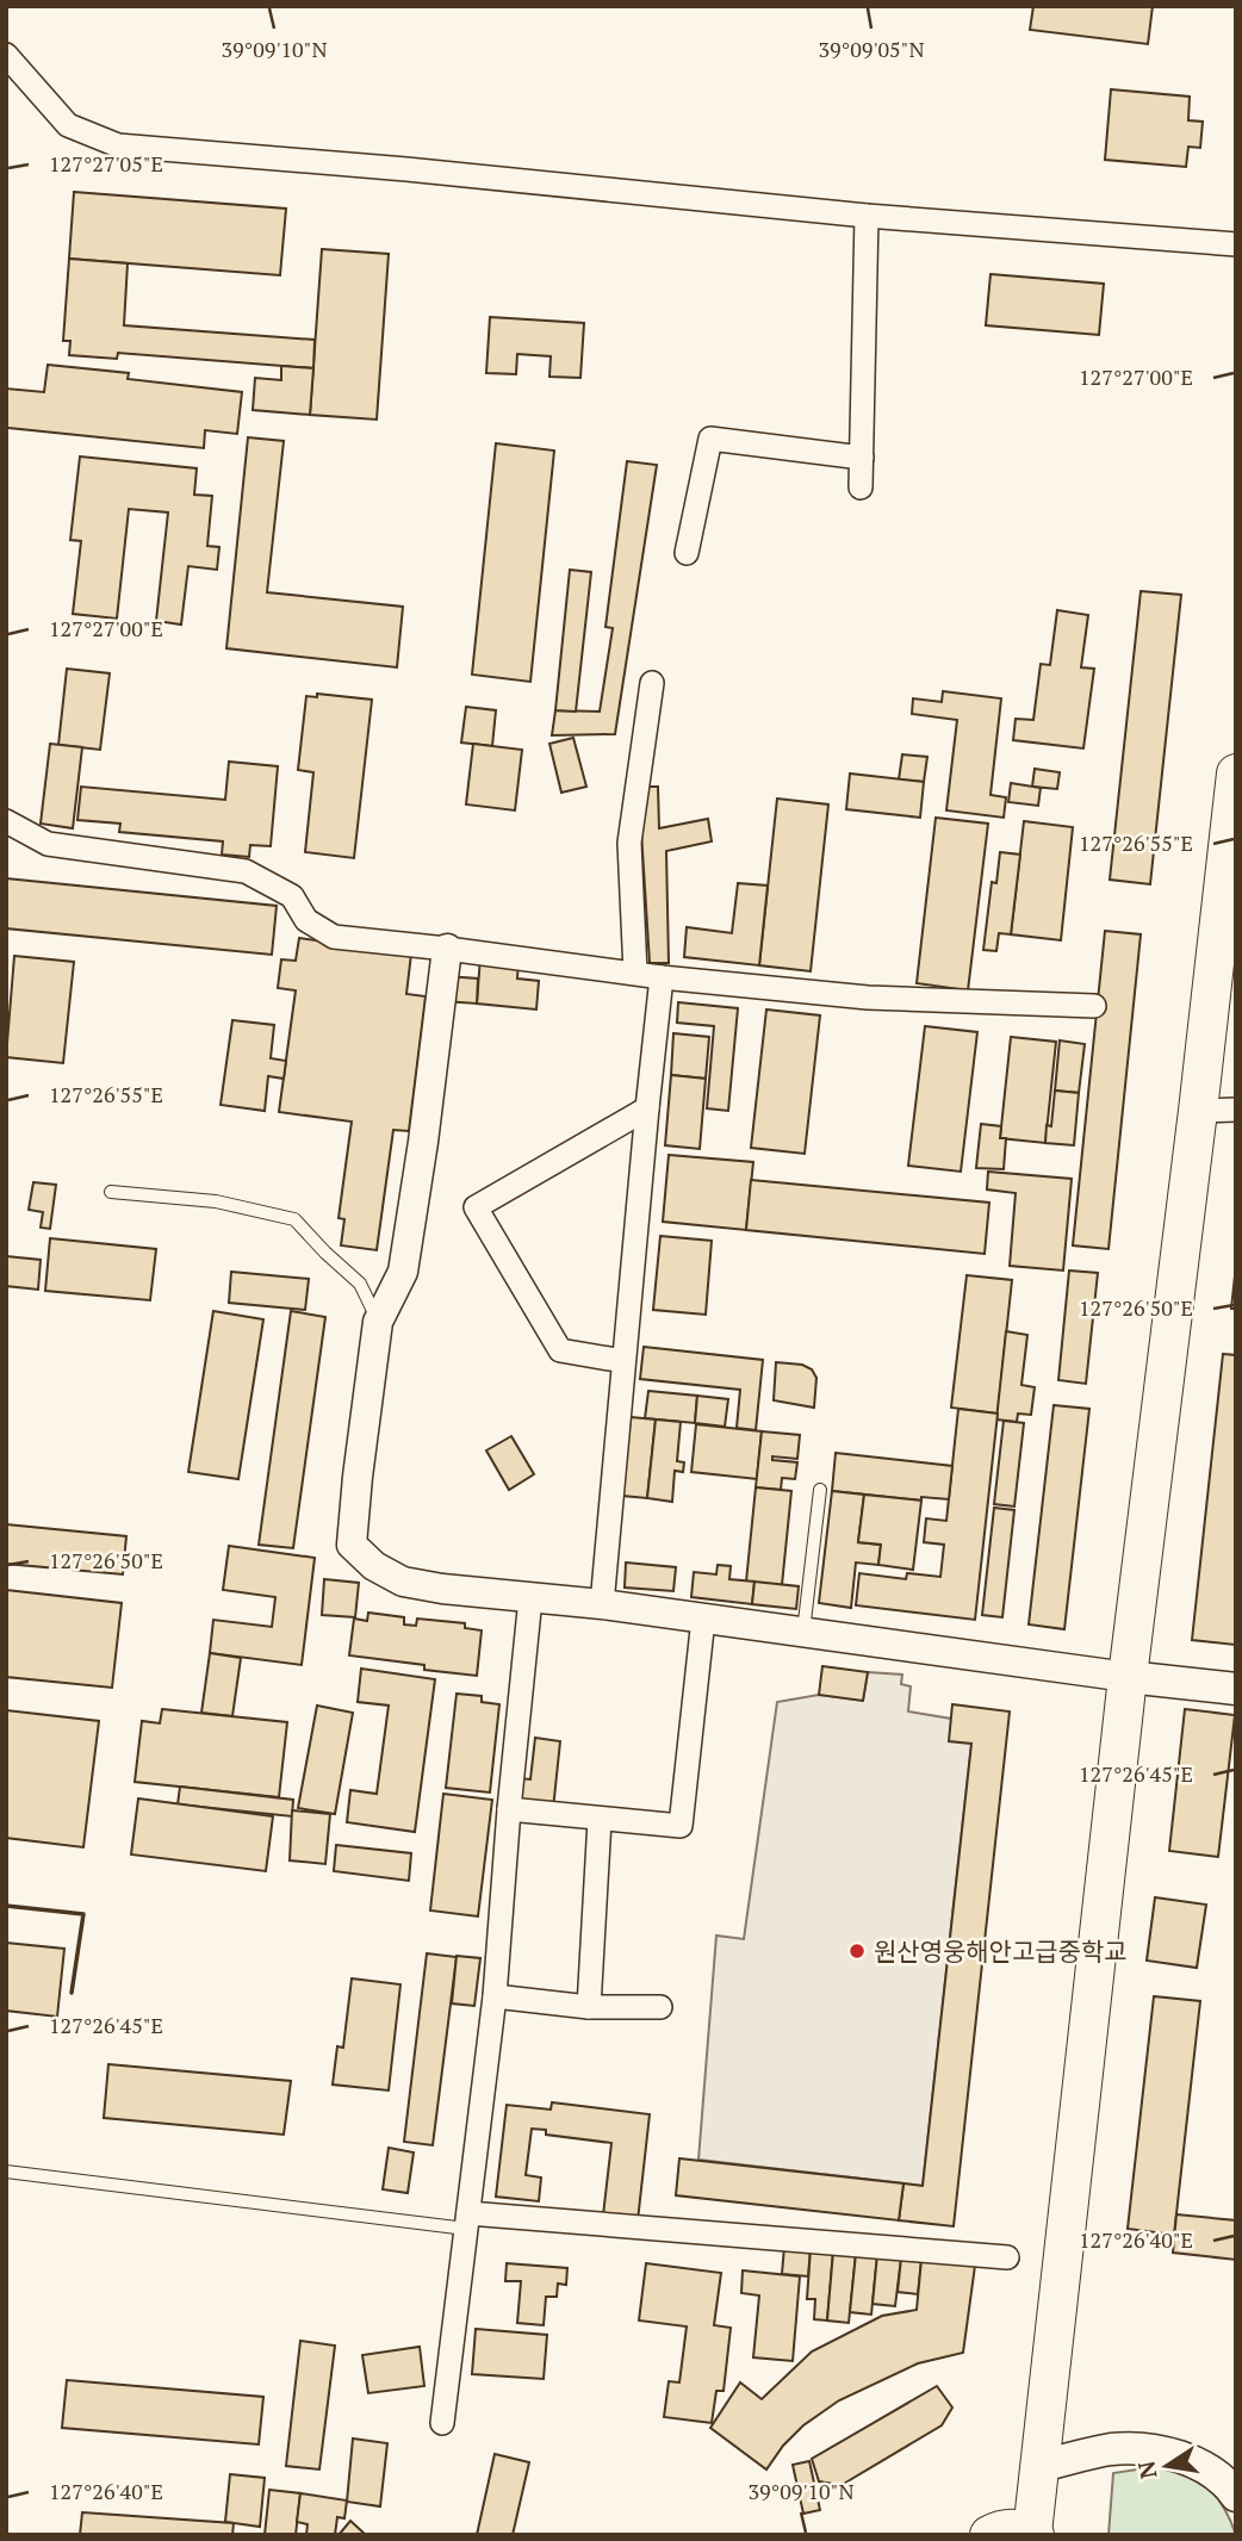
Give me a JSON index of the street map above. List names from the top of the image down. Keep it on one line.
{"places":["원산영웅해안고급중학교"],"north":"left","coordinates":["39°09'10\"N","39°09'05\"N","127°27'05\"E","127°27'00\"E","127°26'55\"E","127°26'50\"E","127°26'45\"E","127°26'40\"E"]}
